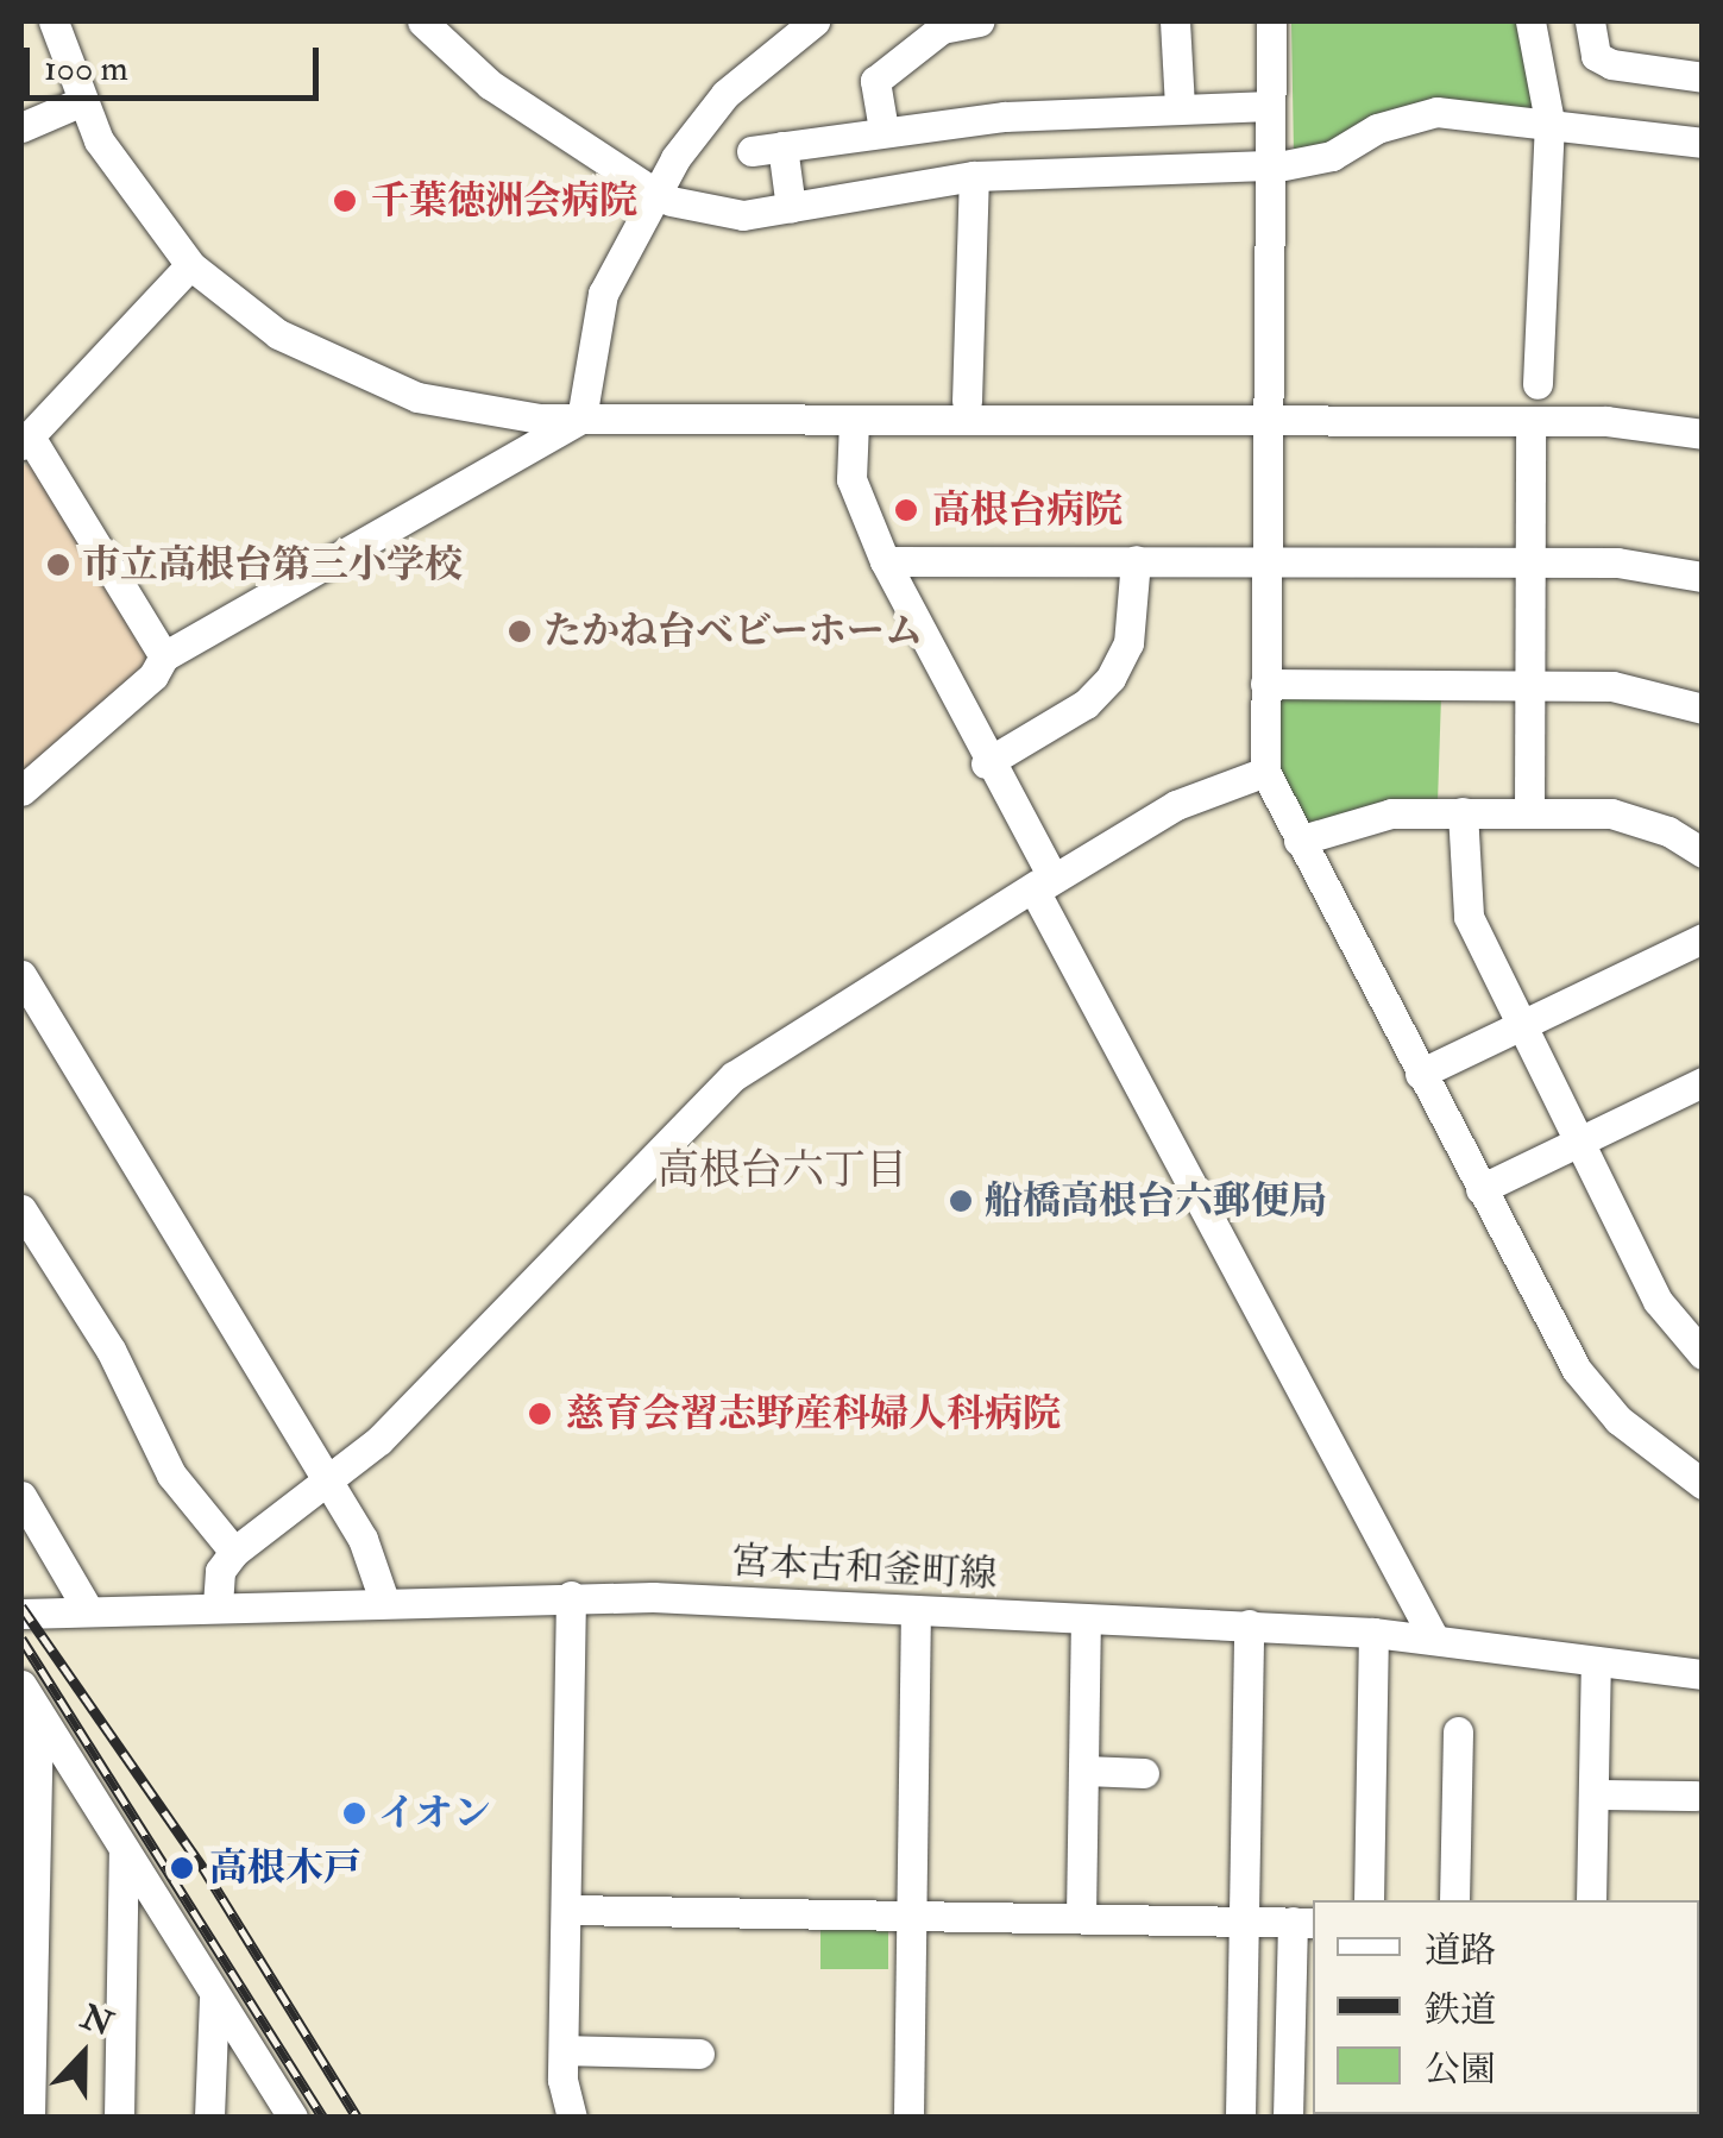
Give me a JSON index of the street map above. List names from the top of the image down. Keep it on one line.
{"streets":{"street":["宮本古和釜町線"]},"districts":["高根台六丁目"],"places":["千葉徳洲会病院","高根台病院","市立高根台第三小学校","たかね台ベビーホーム","船橋高根台六郵便局","慈育会習志野産科婦人科病院","イオン","高根木戸"],"legend":["道路","鉄道","公園"],"scale_bar":"100 m","north":"top"}
